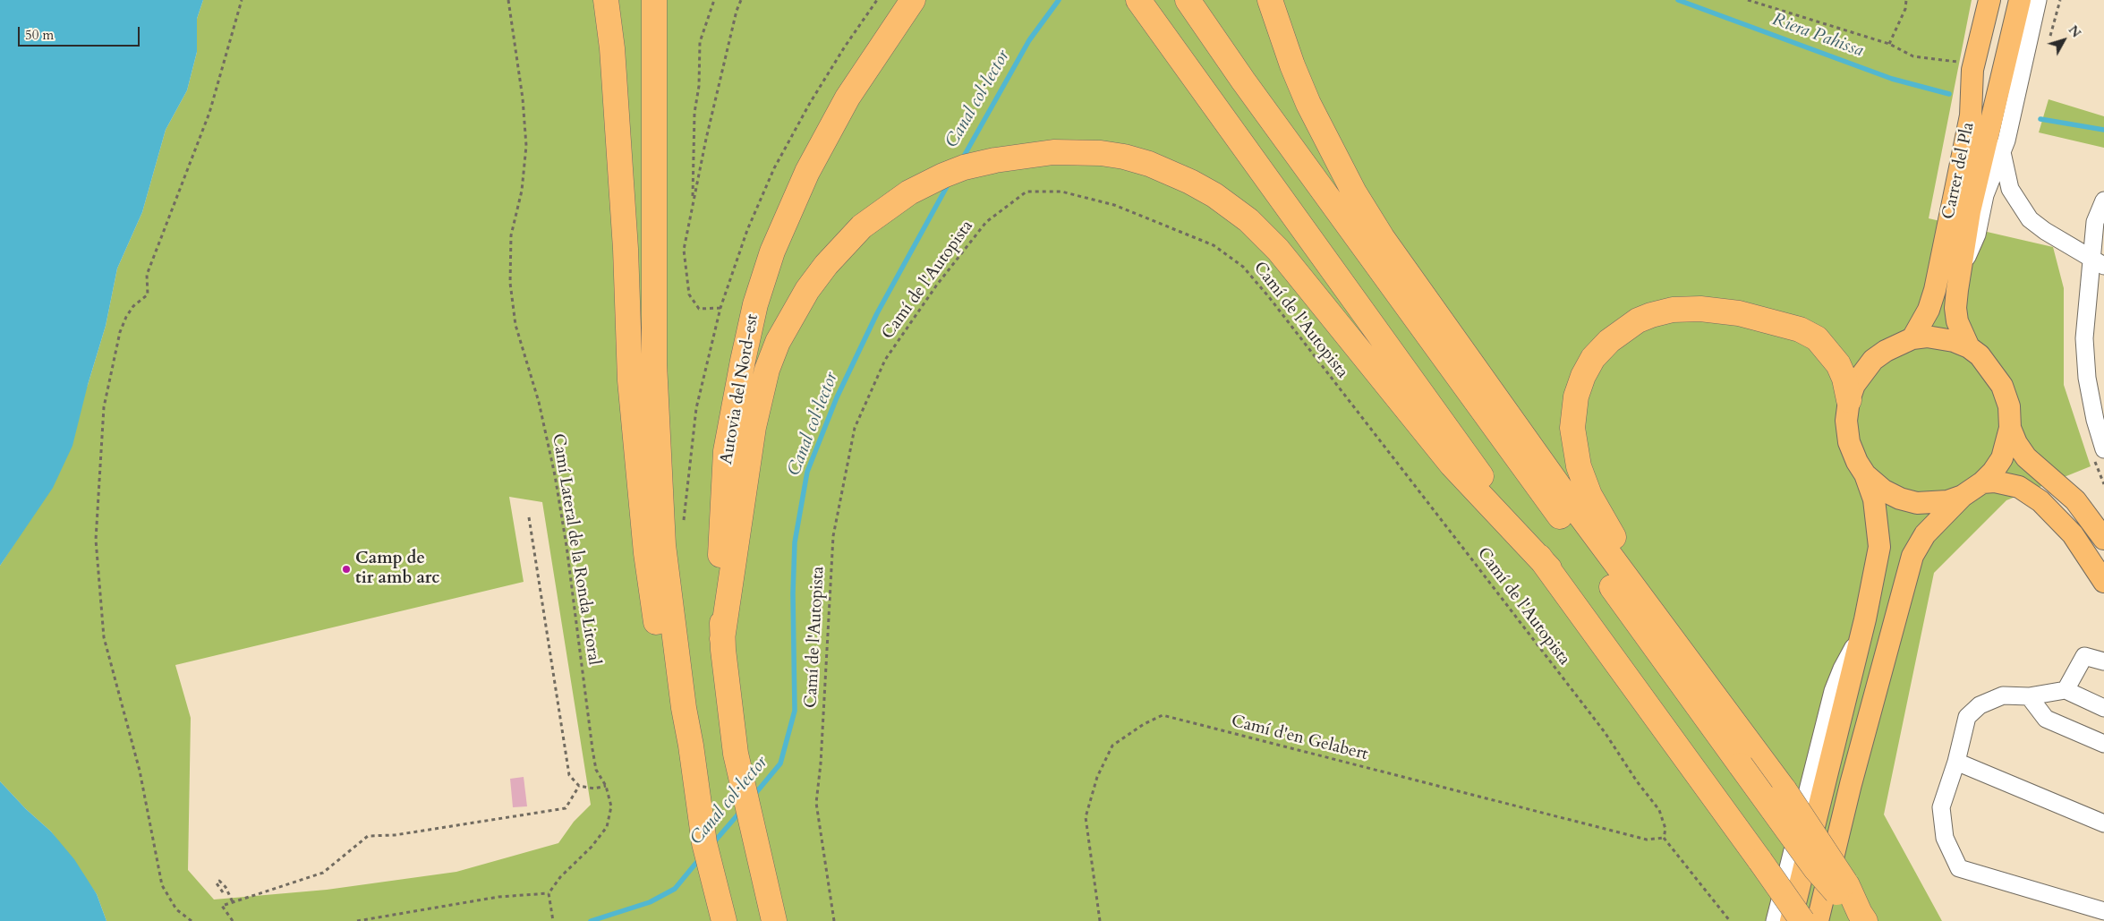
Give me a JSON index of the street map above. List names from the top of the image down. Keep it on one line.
{"streets":{"highway":["Autovia del Nord-est"],"main road":["Carrer del Pla"],"path":["Camí de l'Autopista","Camí Lateral de la Ronda Litoral","Camí d'en Gelabert"]},"crossings":[["Camí de l'Autopista","Camí d'en Gelabert"]],"water":["Riera Pahissa","Canal col·lector"],"places":["Camp de tir amb arc"],"scale_bar":"50 m","north":"top right"}
